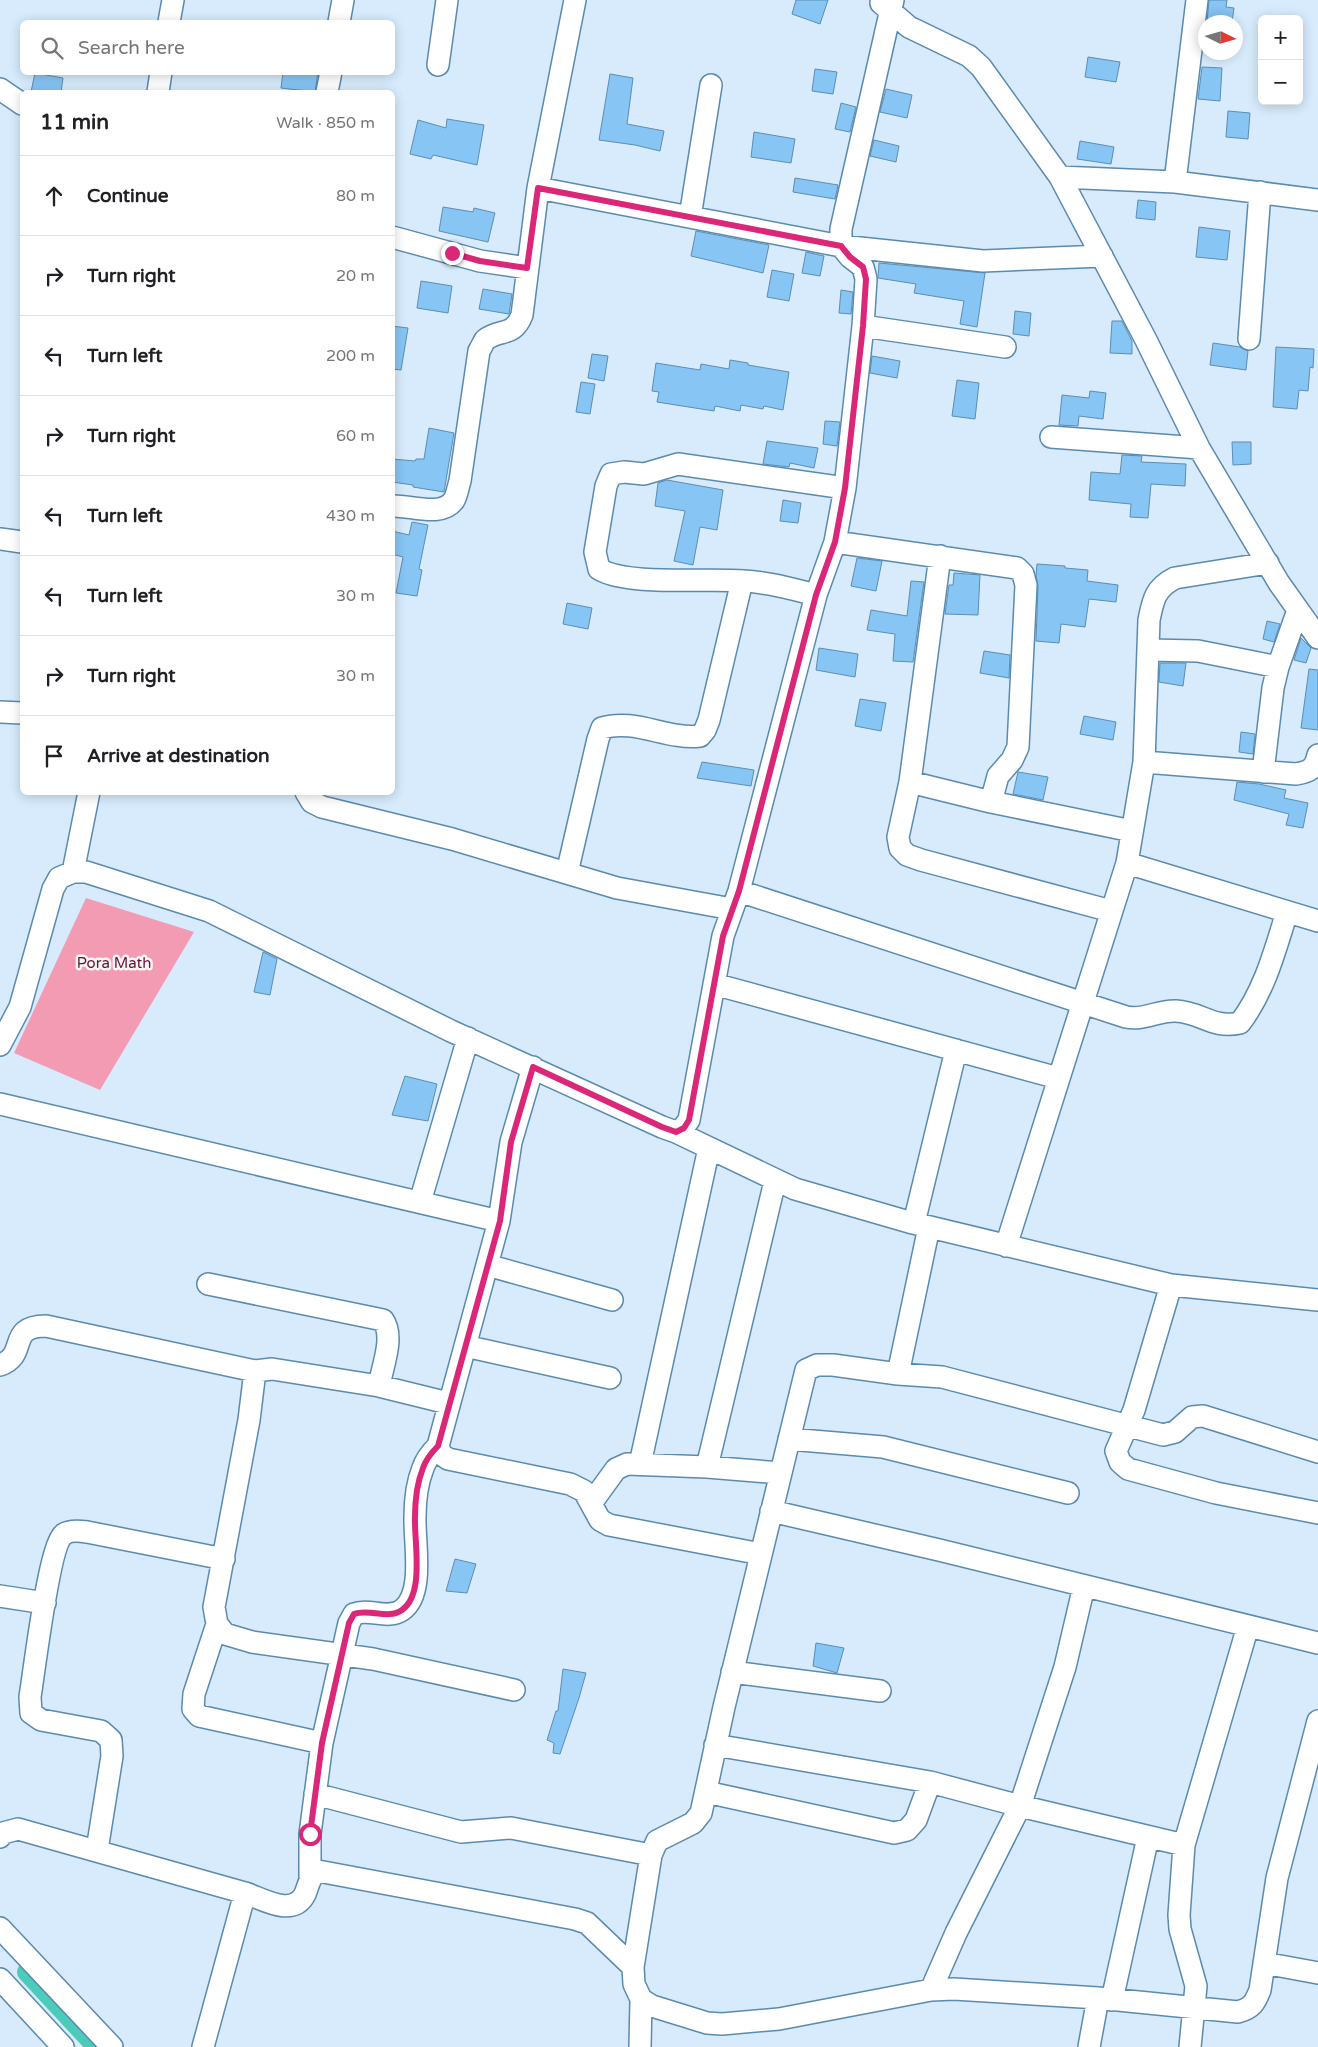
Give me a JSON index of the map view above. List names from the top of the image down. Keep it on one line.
{"parks":["Pora Math"],"north":"right","page":{"map_buttons":["+","−"],"search":"Search here","heading":["11 min","Walk · 850 m"],"list":[["Continue","80 m"],["Turn right","20 m"],["Turn left","200 m"],["Turn right","60 m"],["Turn left","430 m"],["Turn left","30 m"],["Turn right","30 m"],"Arrive at destination"]}}
